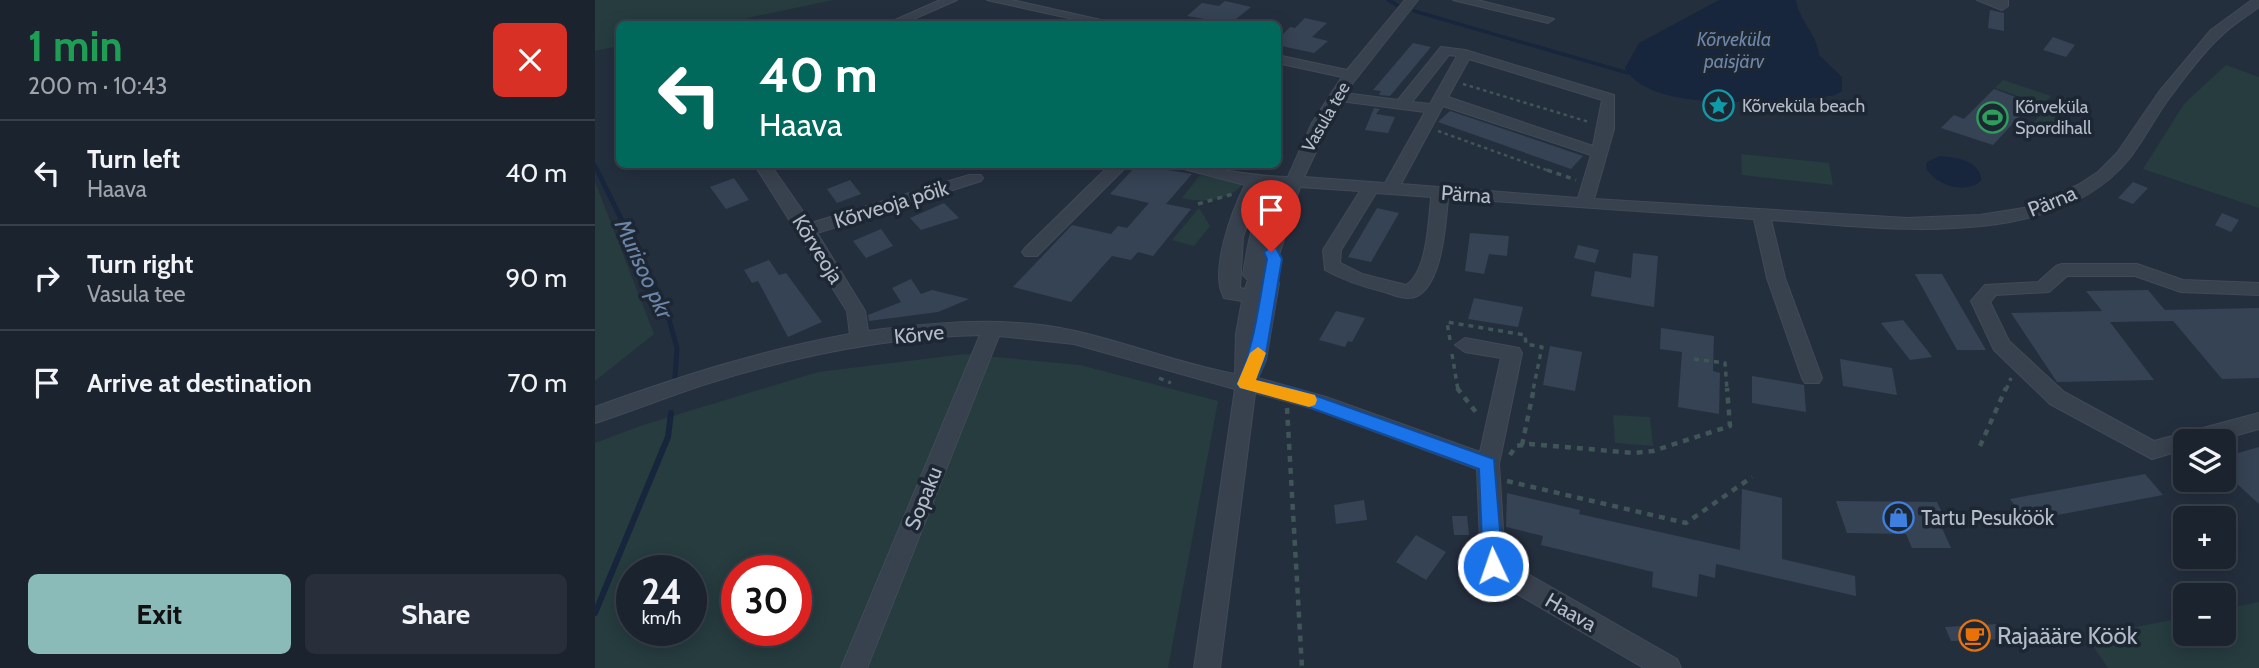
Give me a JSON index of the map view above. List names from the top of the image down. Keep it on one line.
{"streets":{"street":["Vasula tee","Pärna","Kõrveoja põik","Kõrveoja","Kõrve","Sopaku","Haava"]},"crossings":[["Vasula tee","Pärna"],["Vasula tee","Kõrve"],["Kõrveoja põik","Kõrveoja"],["Kõrveoja","Kõrve"],["Kõrve","Sopaku"]],"water":["Kõrveküla paisjärv","Murisoo pkr"],"places":{"place":["Kõrveküla beach"],"sports":["Kõrveküla Spordihall"],"shop":["Tartu Pesuköök"],"cafe":["Rajaääre Köök"]},"page":{"heading":["1 min","200 m · 10:43"],"turn":["40 m","Haava"],"list":[{"name":"Turn left","note":"Haava","value":"40 m"},{"name":"Turn right","note":"Vasula tee","value":"90 m"},{"name":"Arrive at destination","value":"70 m"}],"map_buttons":["+","−"],"speed":"24 km/h","limit":"30","buttons":["Exit","Share"]}}
